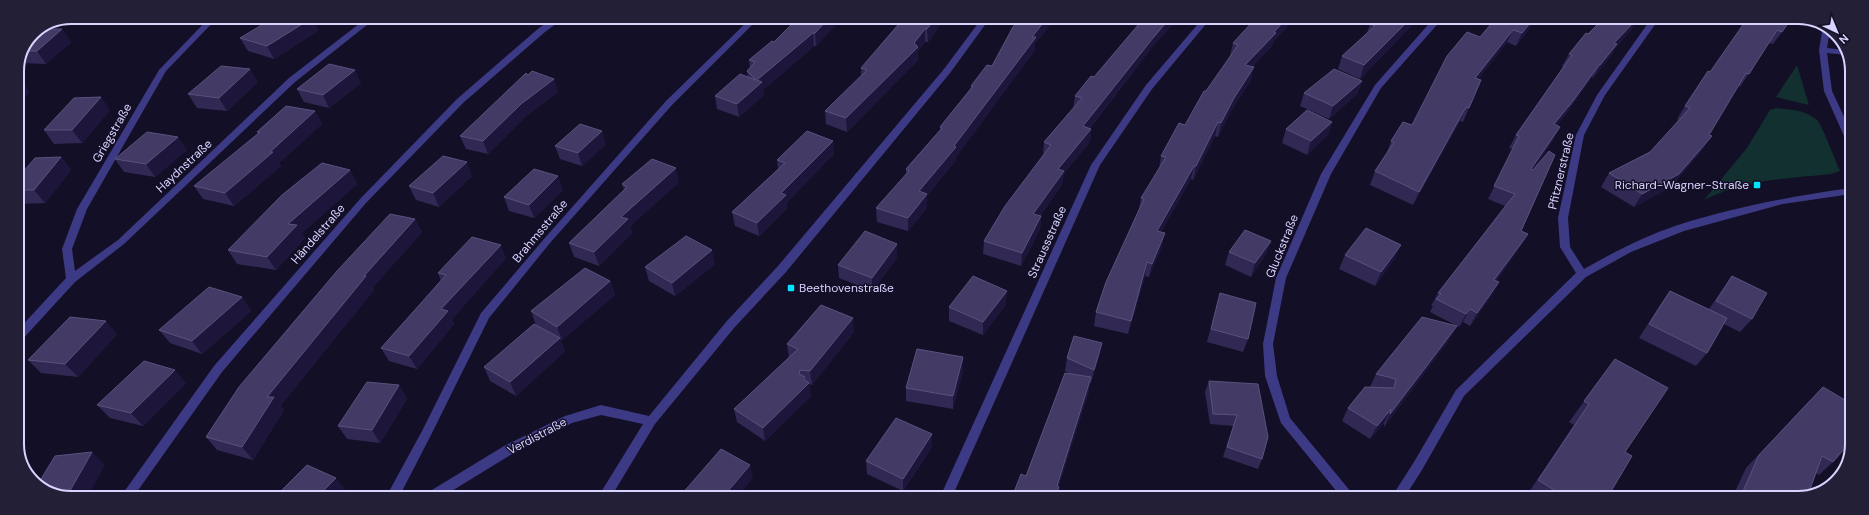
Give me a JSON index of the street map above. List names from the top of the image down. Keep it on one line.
{"streets":{"street":["Griegstraße","Haydnstraße","Pfitznerstraße","Brahmsstraße","Händelstraße","Straussstraße","Gluckstraße","Verdistraße"]},"crossings":[["Griegstraße","Haydnstraße"]],"places":{"transit":["Richard-Wagner-Straße","Beethovenstraße"]},"north":"bottom right"}
